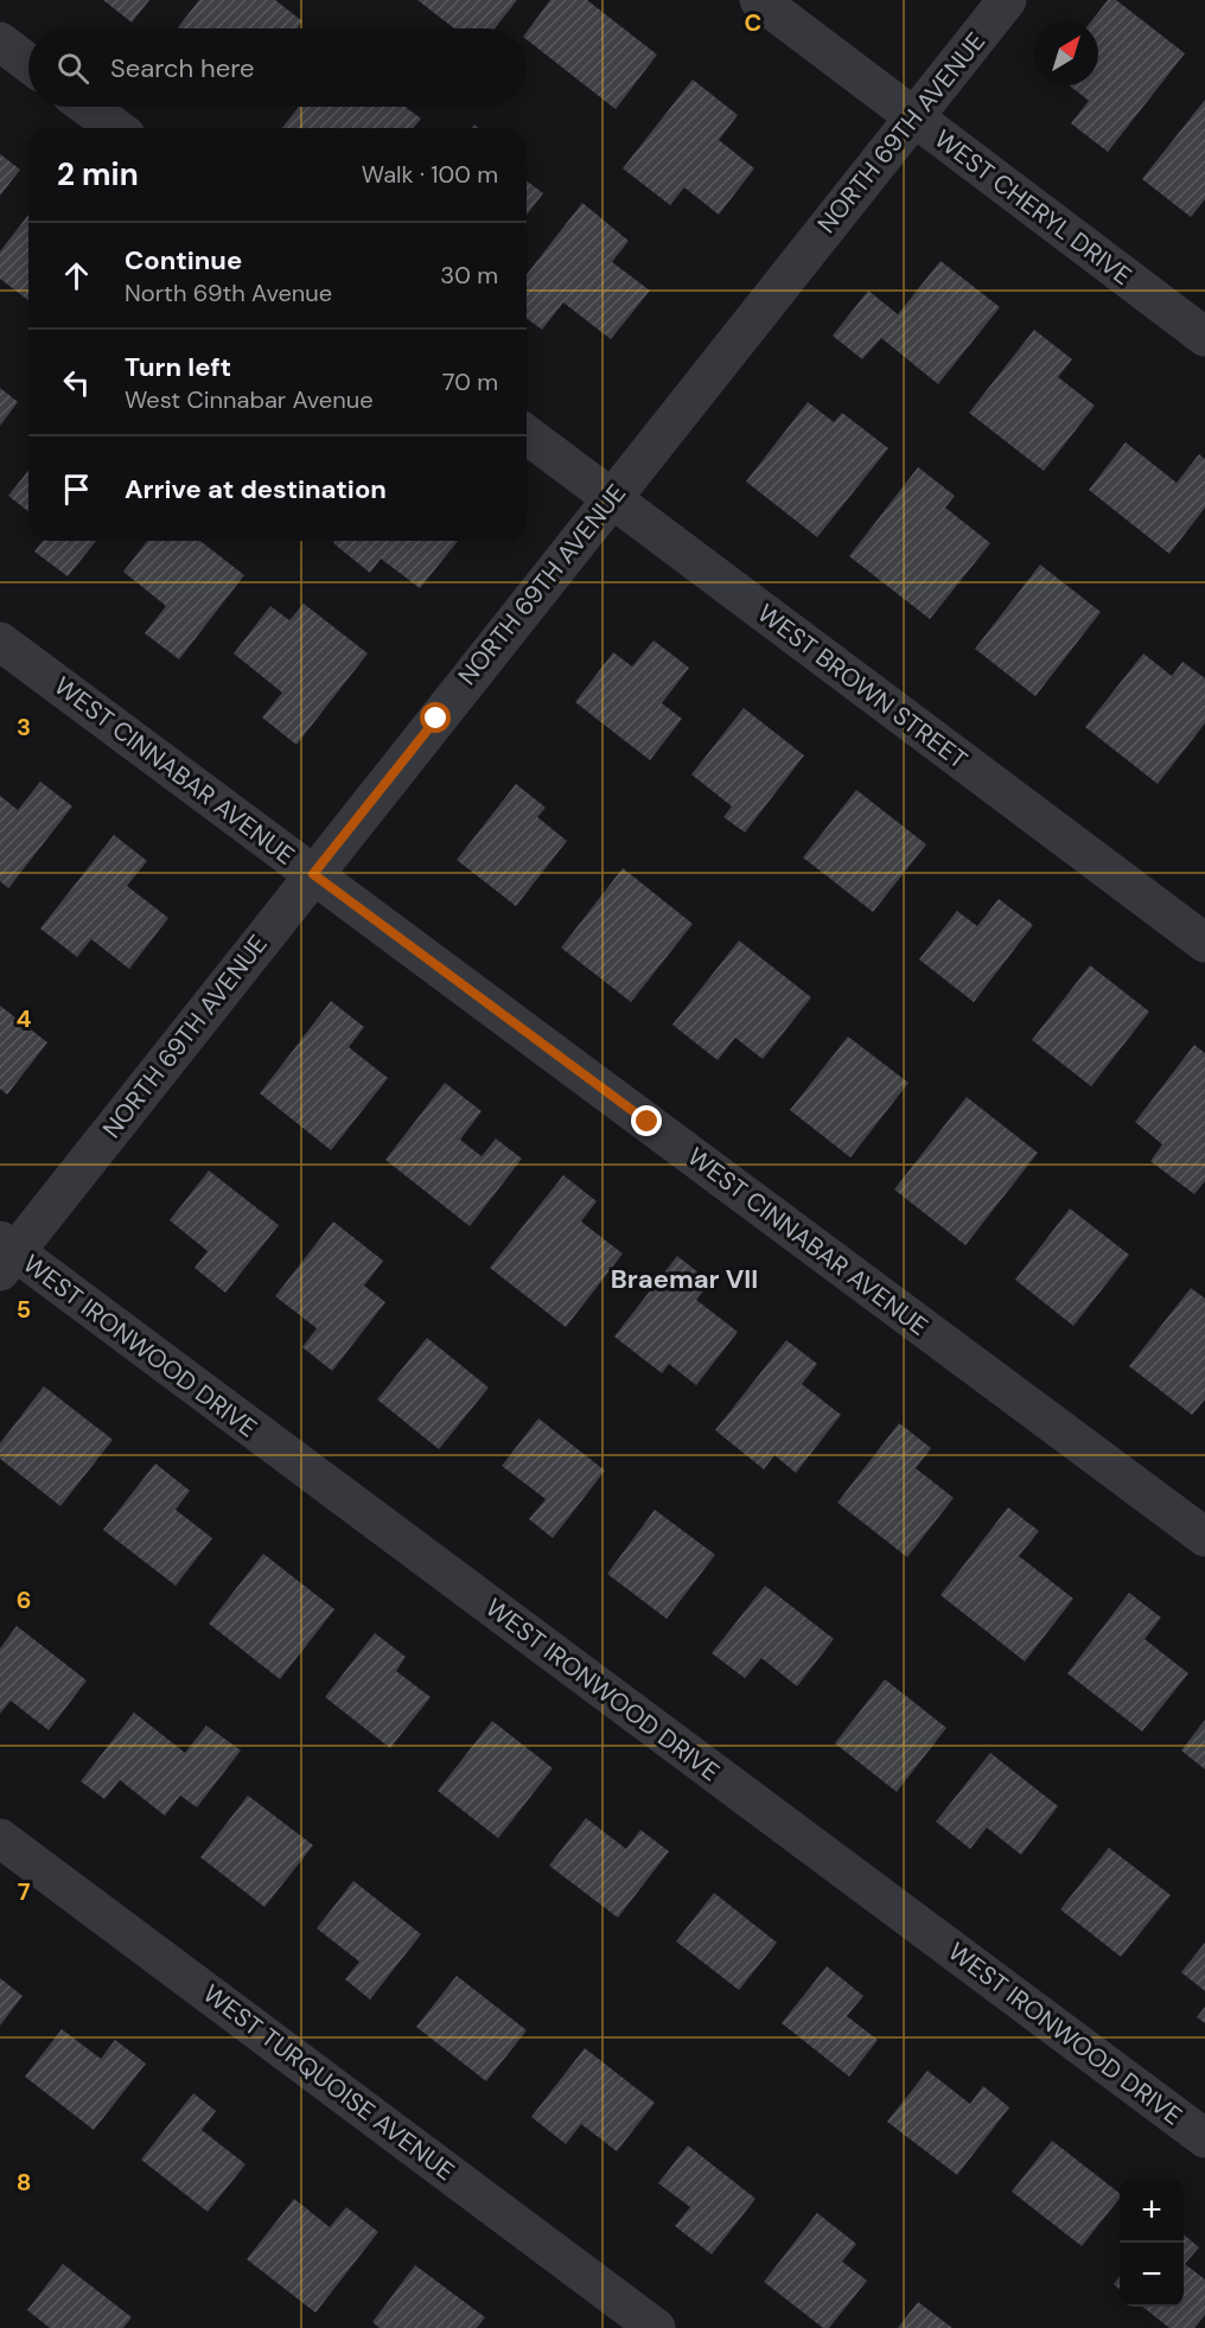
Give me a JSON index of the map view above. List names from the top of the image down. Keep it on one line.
{"streets":{"street":["NORTH 69TH AVENUE","WEST CHERYL DRIVE","WEST BROWN STREET","WEST CINNABAR AVENUE","WEST IRONWOOD DRIVE","WEST TURQUOISE AVENUE"]},"crossings":[["NORTH 69TH AVENUE","WEST CHERYL DRIVE"],["NORTH 69TH AVENUE","WEST BROWN STREET"],["NORTH 69TH AVENUE","WEST CINNABAR AVENUE"],["NORTH 69TH AVENUE","WEST IRONWOOD DRIVE"]],"districts":["Braemar VII"],"north":"top right","page":{"search":"Search here","heading":["2 min","Walk · 100 m"],"list":[["Continue","North 69th Avenue","30 m"],["Turn left","West Cinnabar Avenue","70 m"],"Arrive at destination"],"map_buttons":["+","−"]},"grid":{"columns":["C"],"rows":["3","4","5","6","7","8"]}}
